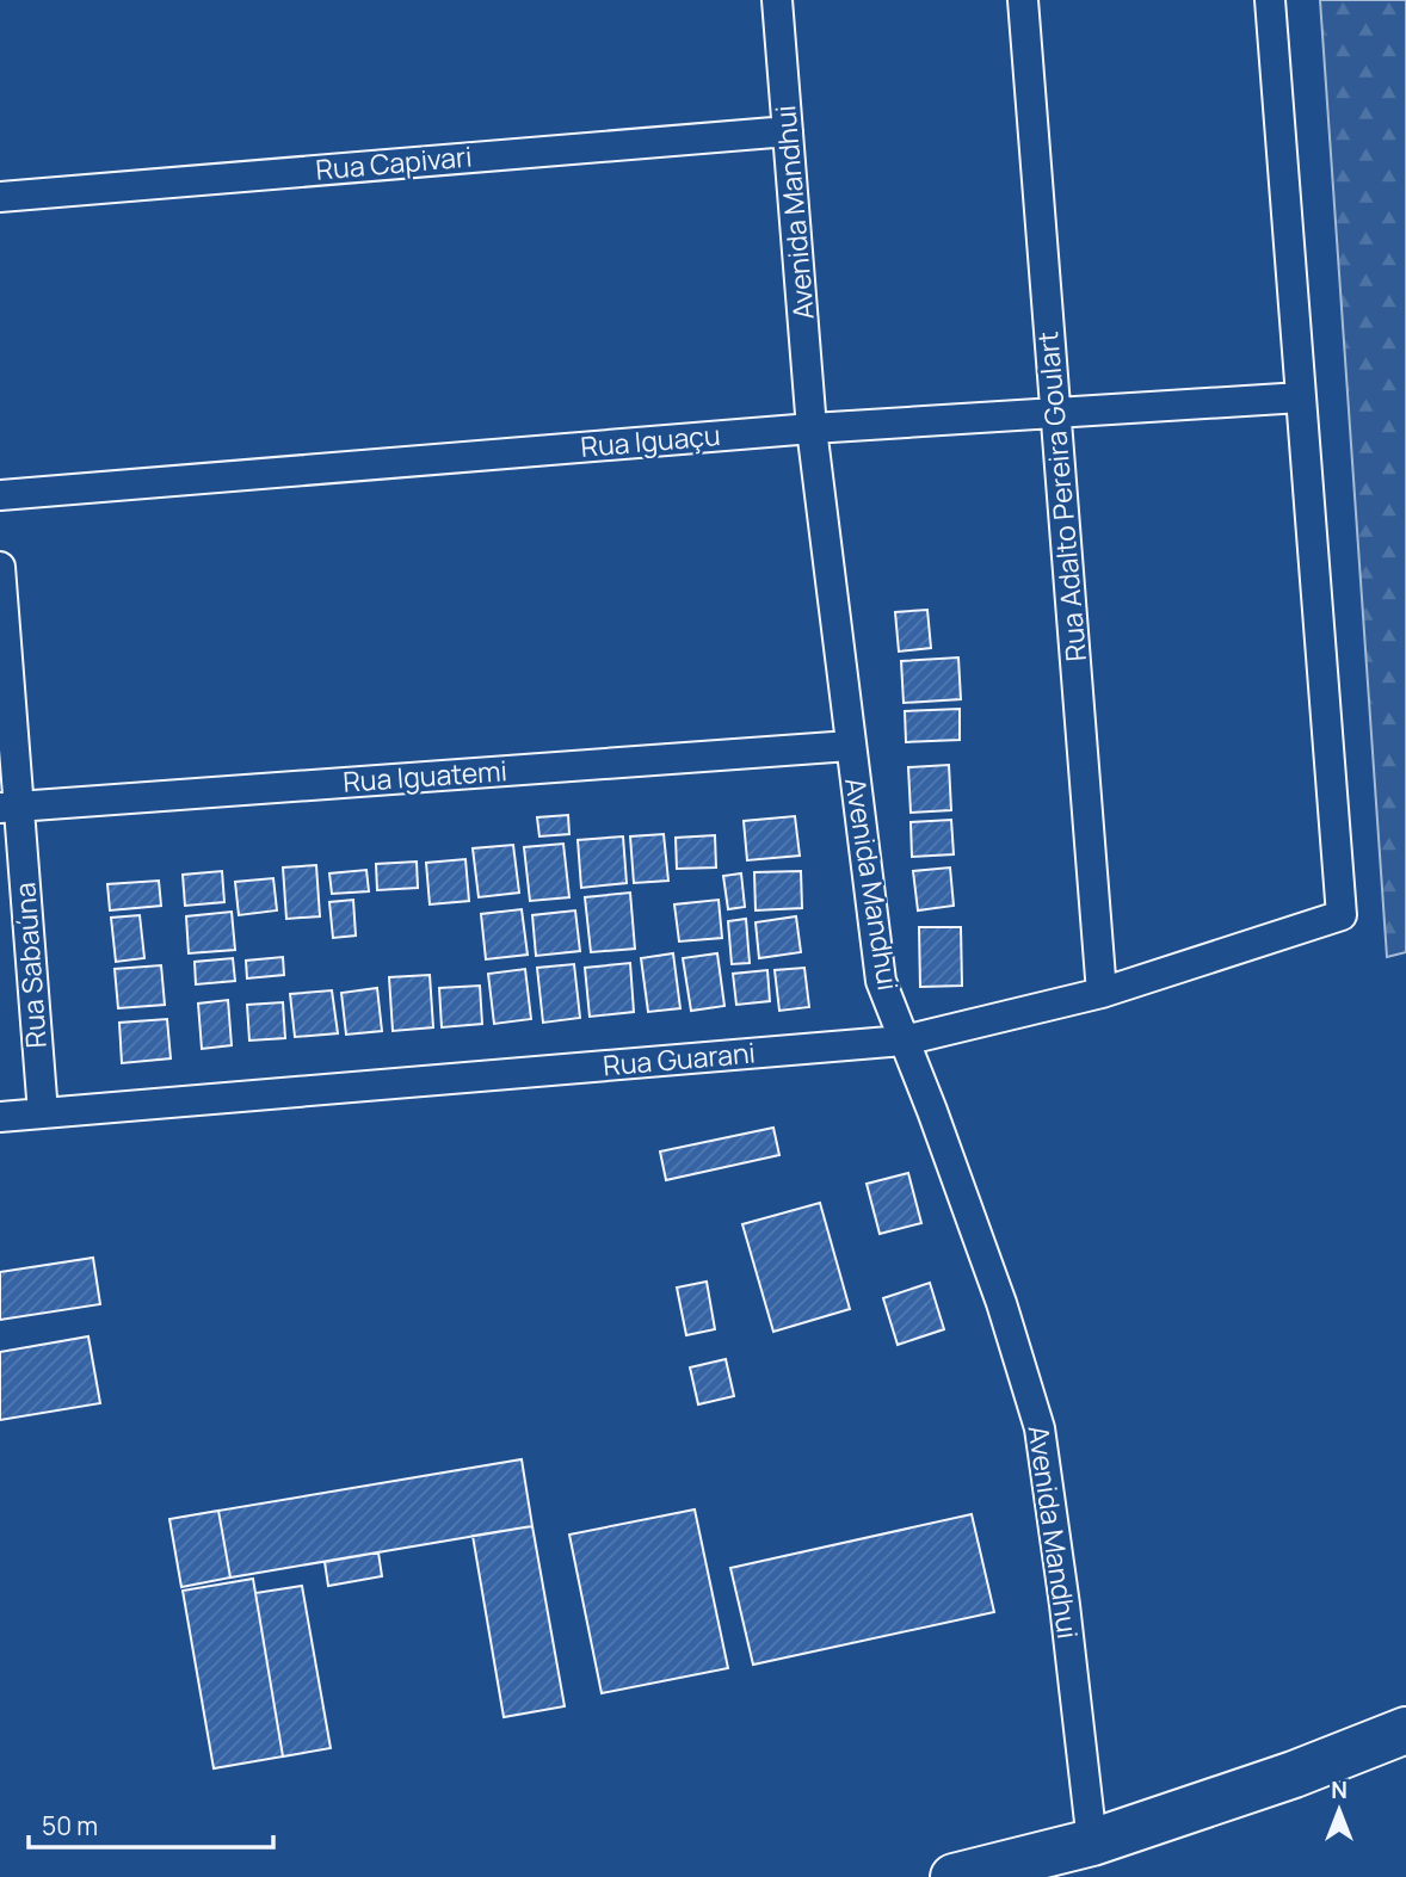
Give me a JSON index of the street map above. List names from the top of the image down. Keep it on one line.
{"streets":{"street":["Rua Capivari","Avenida Mandhui","Rua Iguaçu","Rua Adalto Pereira Goulart","Rua Iguatemi","Rua Sabaúna","Rua Guarani"]},"crossings":[["Rua Capivari","Avenida Mandhui"],["Avenida Mandhui","Rua Iguaçu"],["Avenida Mandhui","Rua Iguatemi"],["Avenida Mandhui","Rua Guarani"],["Rua Iguaçu","Rua Adalto Pereira Goulart"],["Rua Iguaçu","Rua Guarani"],["Rua Adalto Pereira Goulart","Rua Guarani"],["Rua Iguatemi","Rua Sabaúna"],["Rua Sabaúna","Rua Guarani"]],"scale_bar":"50 m","north":"top"}
